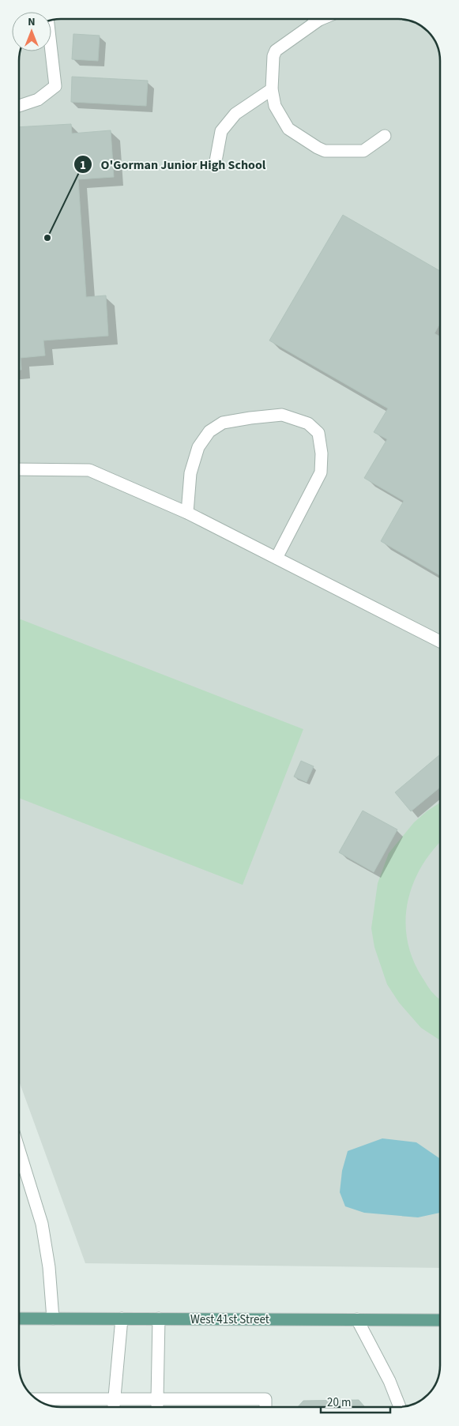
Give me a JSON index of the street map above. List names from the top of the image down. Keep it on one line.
{"streets":{"main road":["West 41st Street"]},"places":["O'Gorman Junior High School"],"scale_bar":"20 m","north":"top"}
